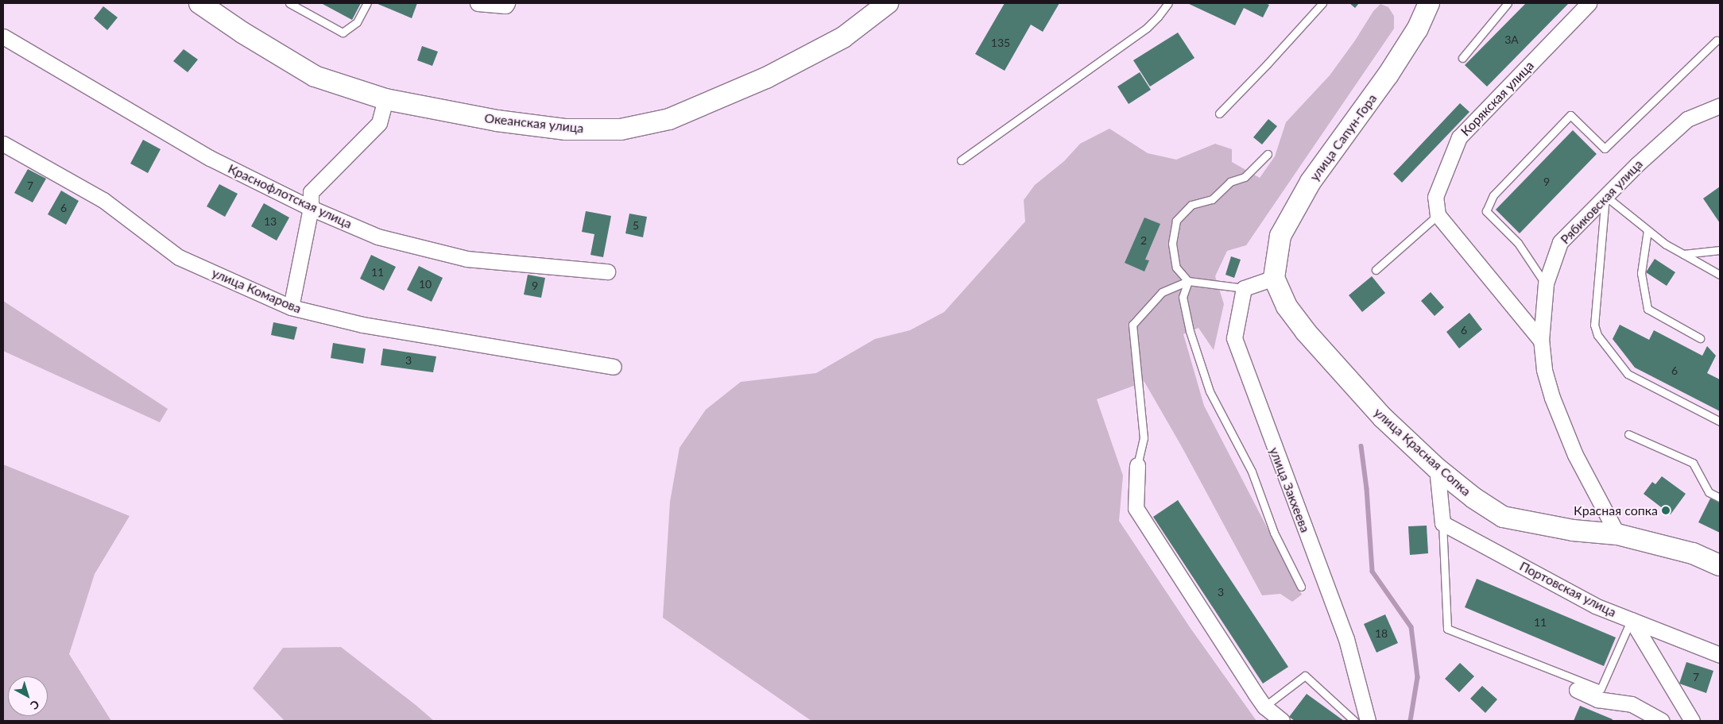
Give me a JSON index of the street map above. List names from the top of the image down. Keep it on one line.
{"streets":{"main road":["Океанская улица","улица Сапун-Гора","улица Красная Сопка"],"street":["Корякская улица","Краснофлотская улица","Рябиковская улица","улица Комарова","улица Закхеева","Портовская улица"]},"crossings":[["улица Сапун-Гора","улица Красная Сопка"],["Рябиковская улица","улица Красная Сопка"]],"places":["Красная сопка"],"house_numbers":["3А","135","9","7","6","13","5","2","11","10","9","6","3","6","3","11","18","7"],"north":"bottom right"}
